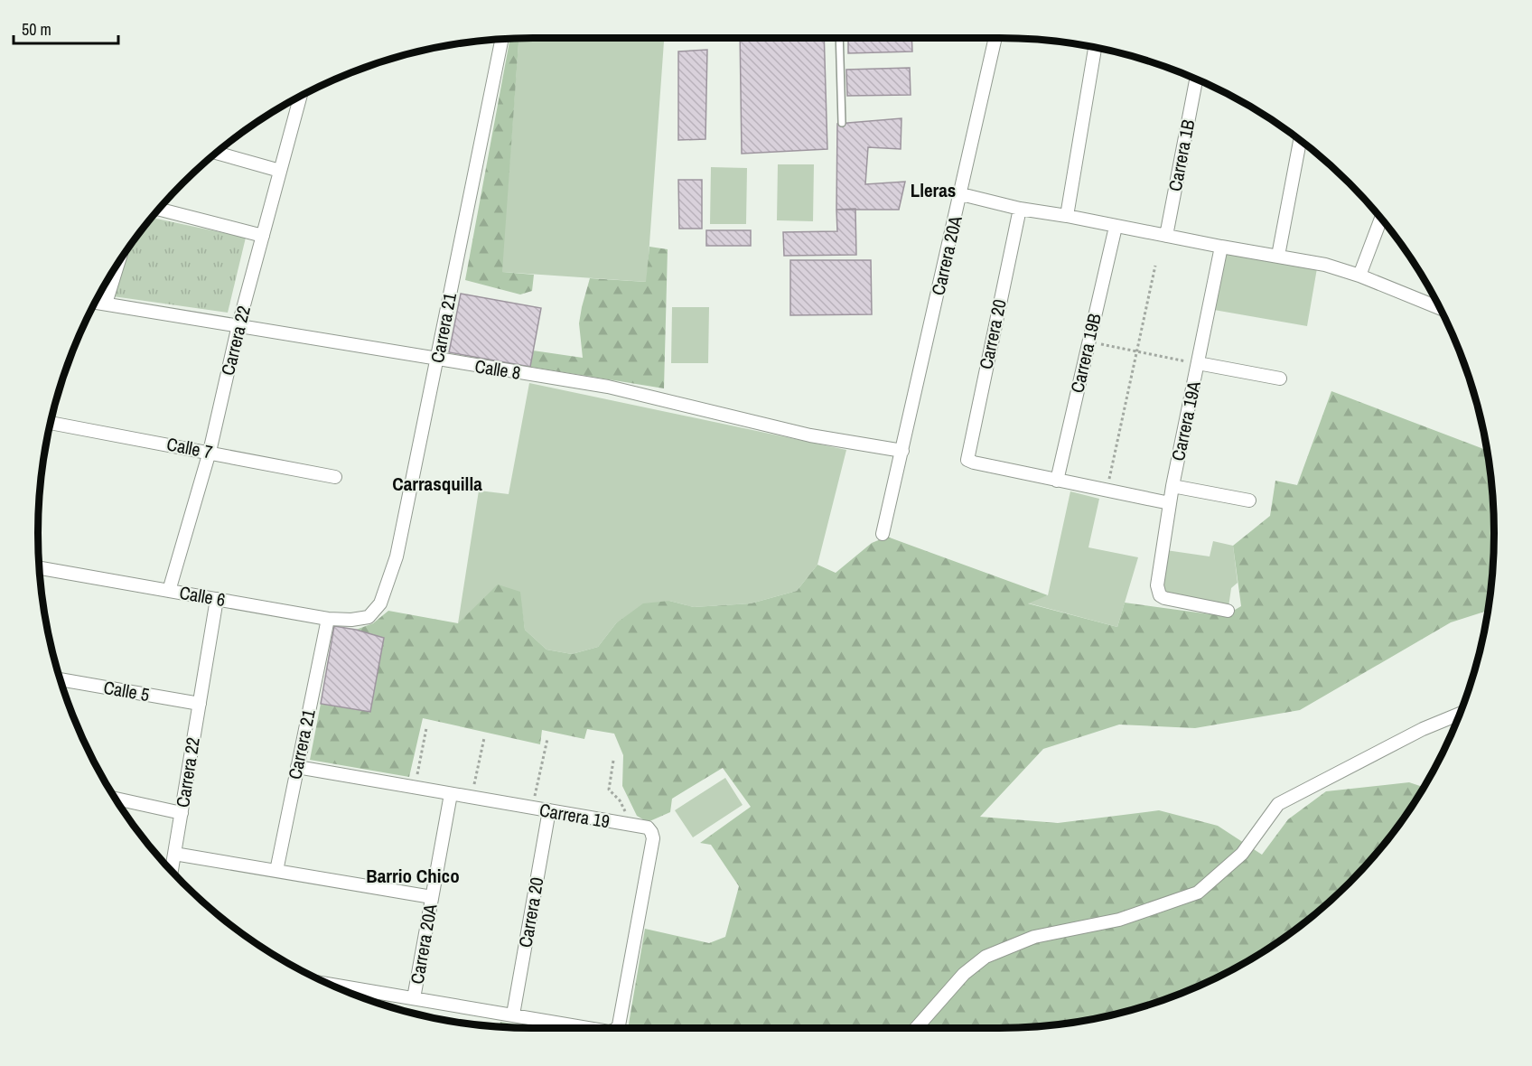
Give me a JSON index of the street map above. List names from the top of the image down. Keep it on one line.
{"streets":{"street":["Carrera 1B","Carrera 20A","Carrera 21","Carrera 20","Carrera 22","Carrera 19B","Calle 8","Carrera 19A","Calle 7","Calle 6","Calle 5","Carrera 19"]},"crossings":[["Carrera 20A","Calle 8"],["Carrera 20A","Carrera 19"],["Carrera 21","Calle 8"],["Carrera 21","Calle 6"],["Carrera 21","Carrera 19"],["Carrera 20","Carrera 19B"],["Carrera 20","Carrera 19"],["Carrera 22","Calle 8"],["Carrera 22","Calle 7"],["Carrera 22","Calle 6"],["Carrera 22","Calle 5"]],"districts":["Lleras","Carrasquilla","Barrio Chico"],"scale_bar":"50 m"}
